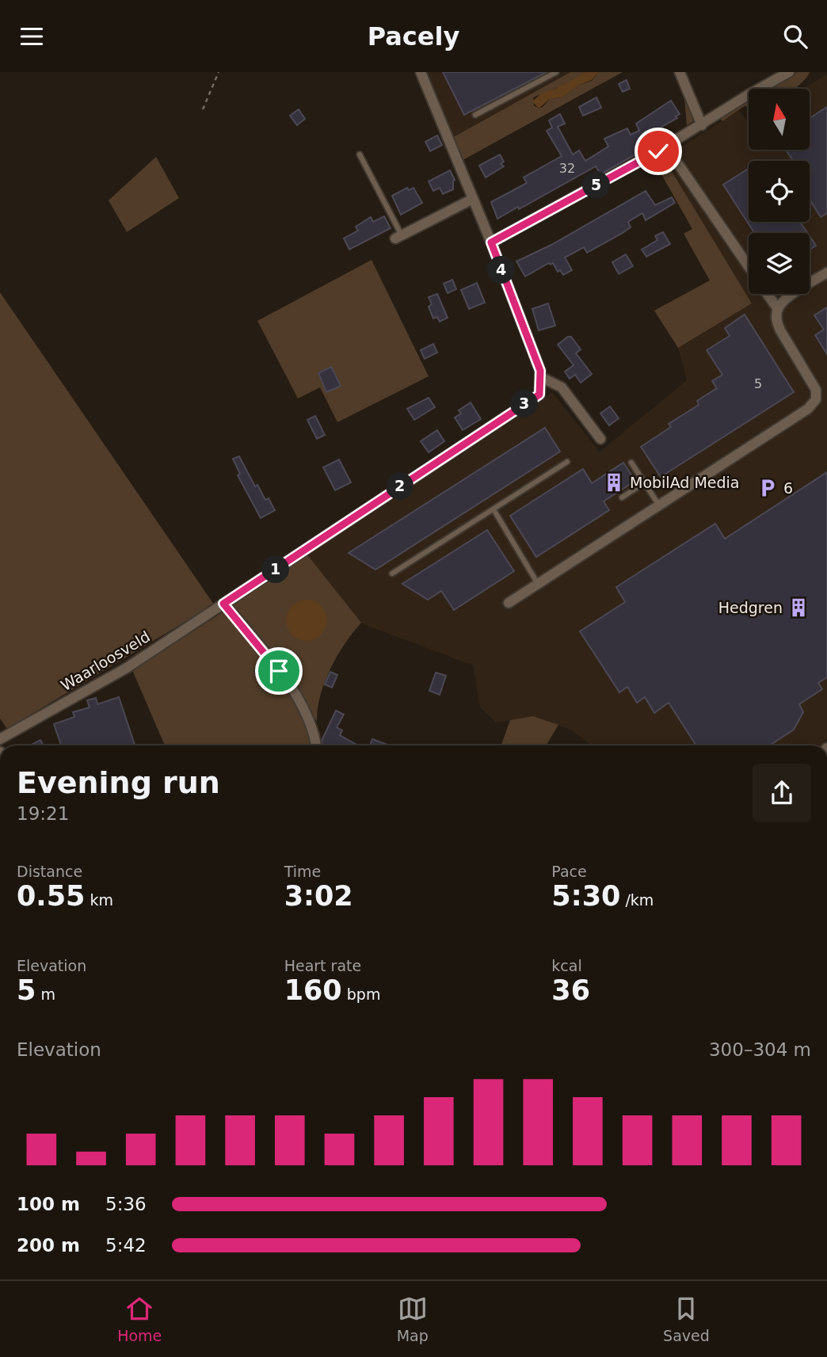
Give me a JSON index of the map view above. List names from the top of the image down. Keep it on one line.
{"streets":{"street":["Waarloosveld"]},"places":{"building":["MobilAd Media","Hedgren"],"parking":["6"]},"house_numbers":["32","5"],"north":"top","page":{"header":"Pacely","pins":["5","4","3","2","1"],"heading":["Evening run","19:21"],"stats":[["Distance","0.55 km"],["Time","3:02"],["Pace","5:30 /km"],["Elevation","5 m"],["Heart rate","160 bpm"],["kcal","36"]],"chart":["Elevation","300–304 m"],"list":[{"name":"100 m","note":"5:36"},{"name":"200 m","note":"5:42"}],"tabs":["Home","Map","Saved"]}}
